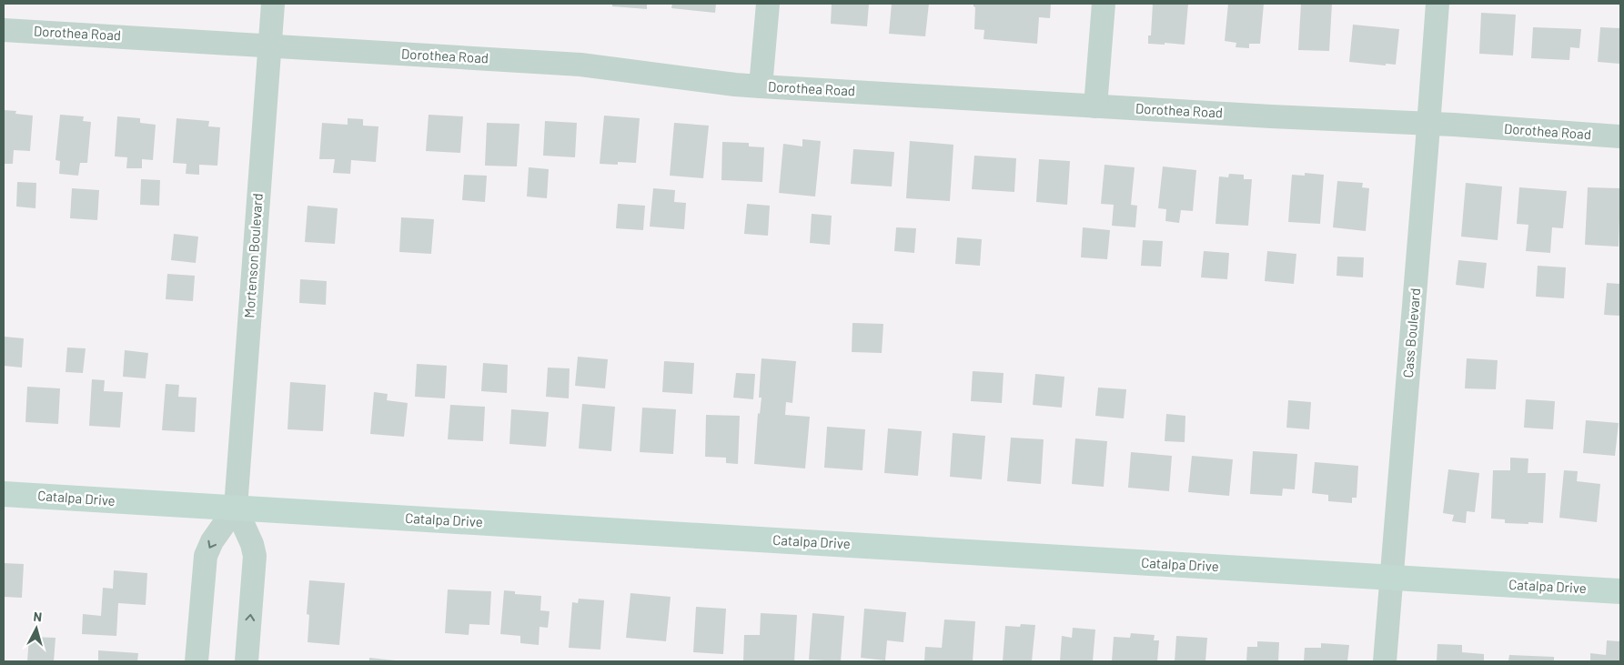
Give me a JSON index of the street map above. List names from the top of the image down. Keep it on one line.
{"streets":{"street":["Dorothea Road","Mortenson Boulevard","Cass Boulevard","Catalpa Drive"]},"crossings":[["Dorothea Road","Mortenson Boulevard"],["Dorothea Road","Cass Boulevard"],["Mortenson Boulevard","Catalpa Drive"],["Cass Boulevard","Catalpa Drive"]],"north":"top"}
